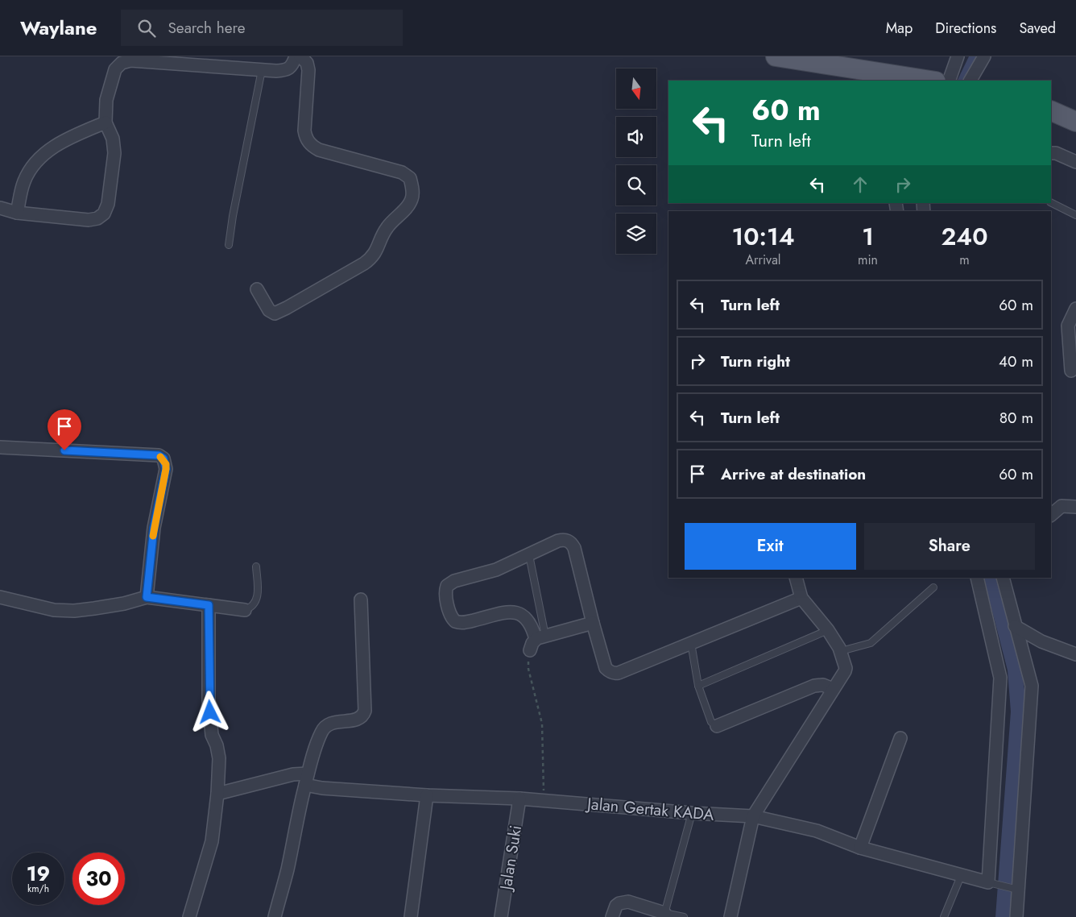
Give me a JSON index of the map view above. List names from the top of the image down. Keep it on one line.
{"streets":{"street":["Jalan Gertak KADA","Jalan Suki"]},"crossings":[["Jalan Gertak KADA","Jalan Suki"]],"north":"bottom","page":{"header":"Waylane","search":"Search here","nav":["Map","Directions","Saved"],"turn":["60 m","Turn left"],"eta":["10:14","Arrival","1","min","240","m"],"list":[{"name":"Turn left","value":"60 m"},{"name":"Turn right","value":"40 m"},{"name":"Turn left","value":"80 m"},{"name":"Arrive at destination","value":"60 m"}],"buttons":["Exit","Share"],"speed":"19 km/h","limit":"30"}}
